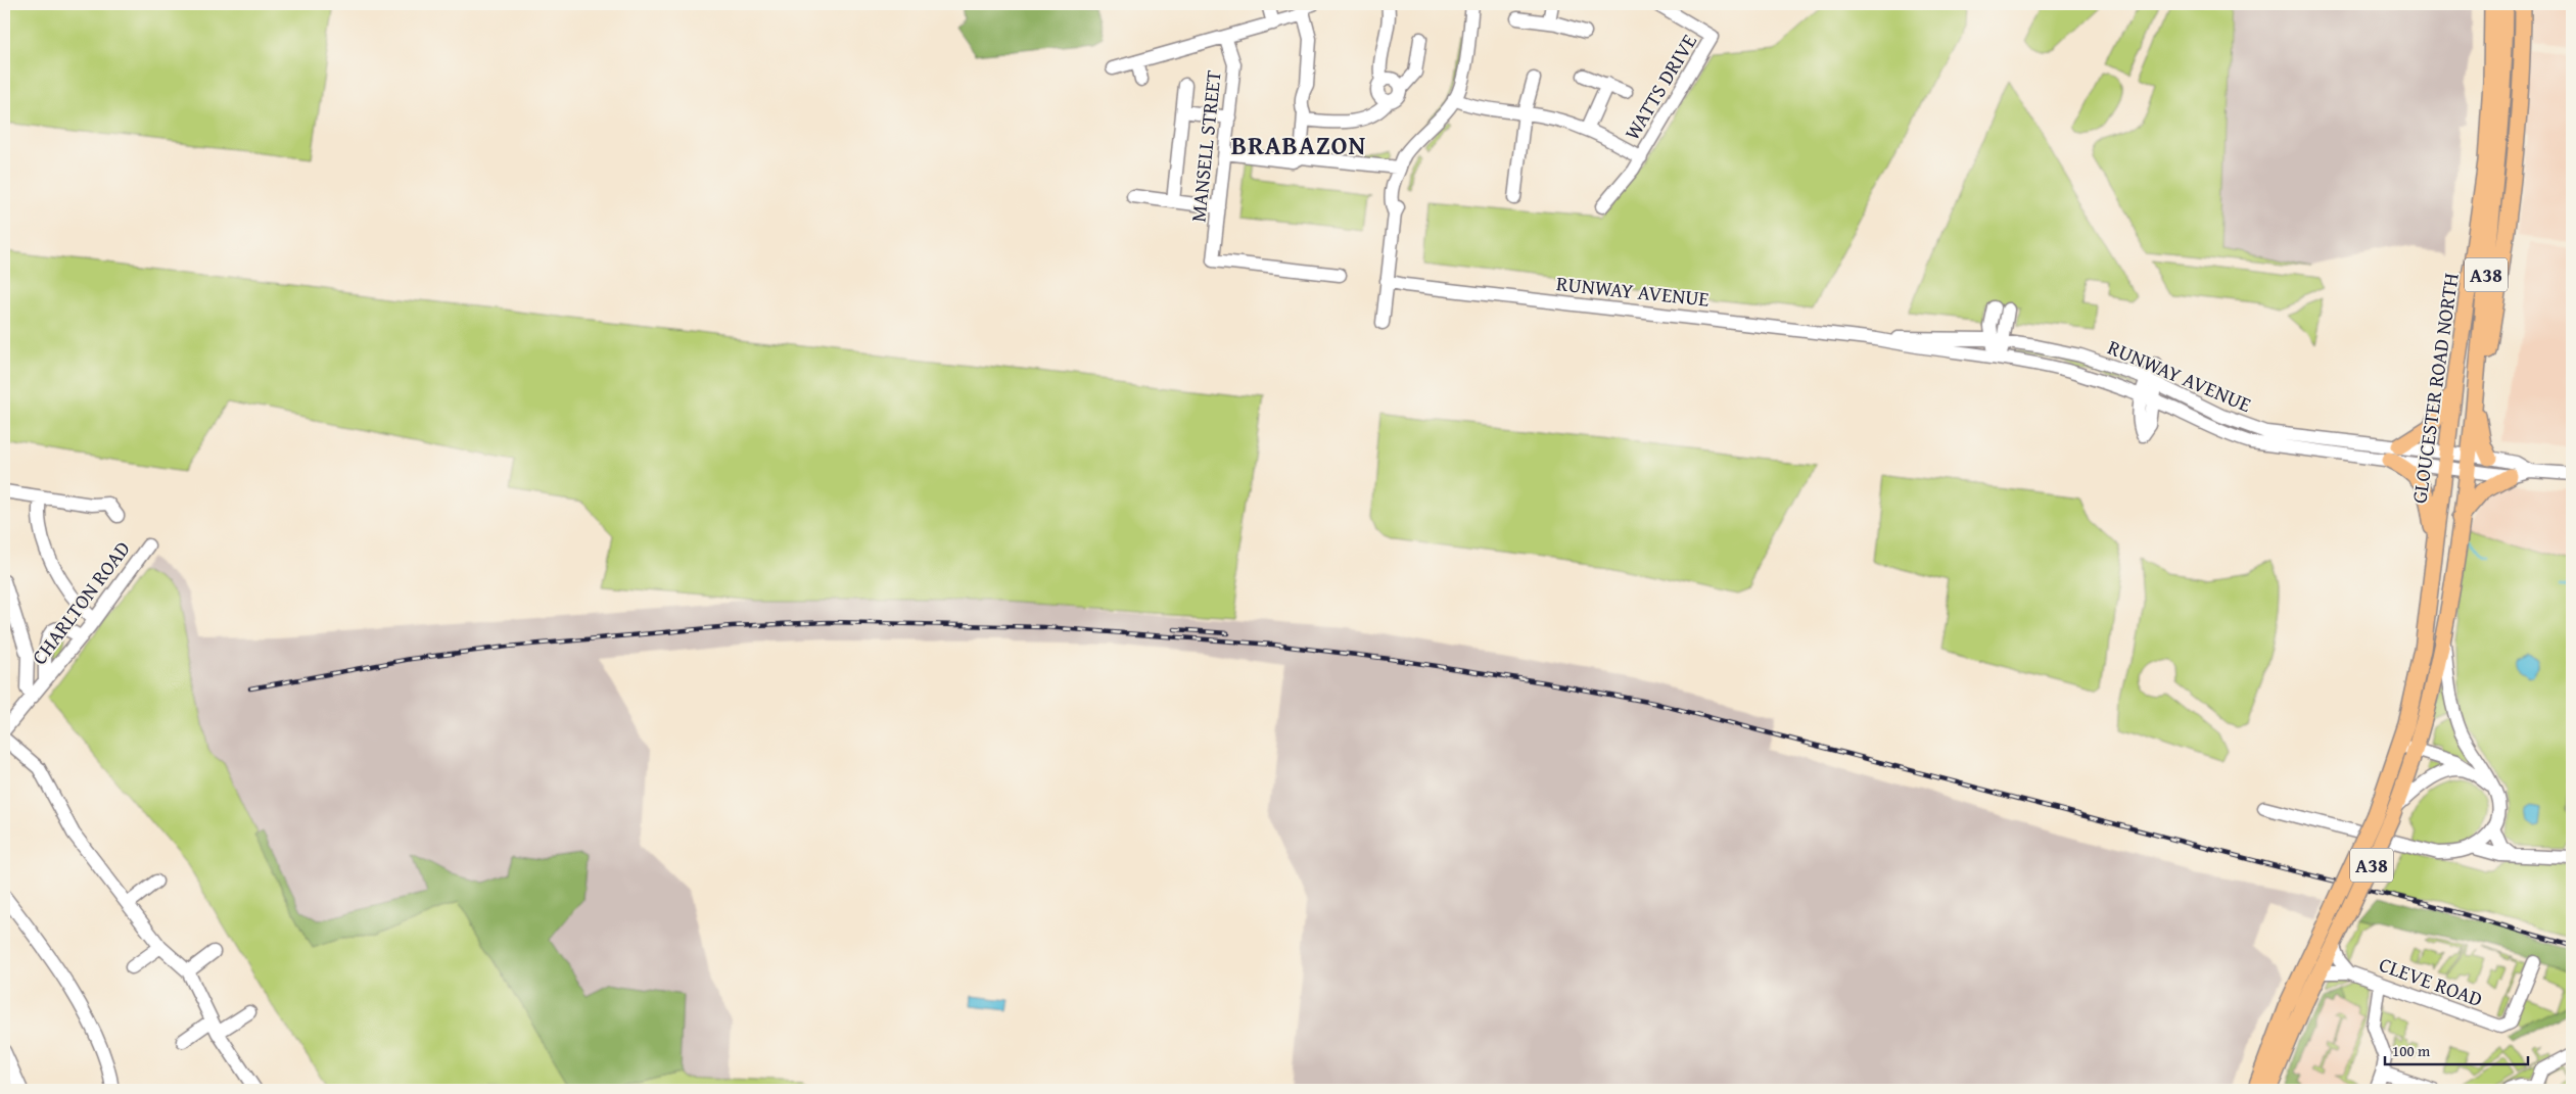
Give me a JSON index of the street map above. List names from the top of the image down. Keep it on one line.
{"streets":{"main road":["A38","GLOUCESTER ROAD NORTH"],"street":["WATTS DRIVE","MANSELL STREET","RUNWAY AVENUE","CHARLTON ROAD","CLEVE ROAD"]},"crossings":[["A38","GLOUCESTER ROAD NORTH"],["A38","CLEVE ROAD"],["RUNWAY AVENUE","GLOUCESTER ROAD NORTH"]],"districts":["BRABAZON"],"scale_bar":"100 m"}
